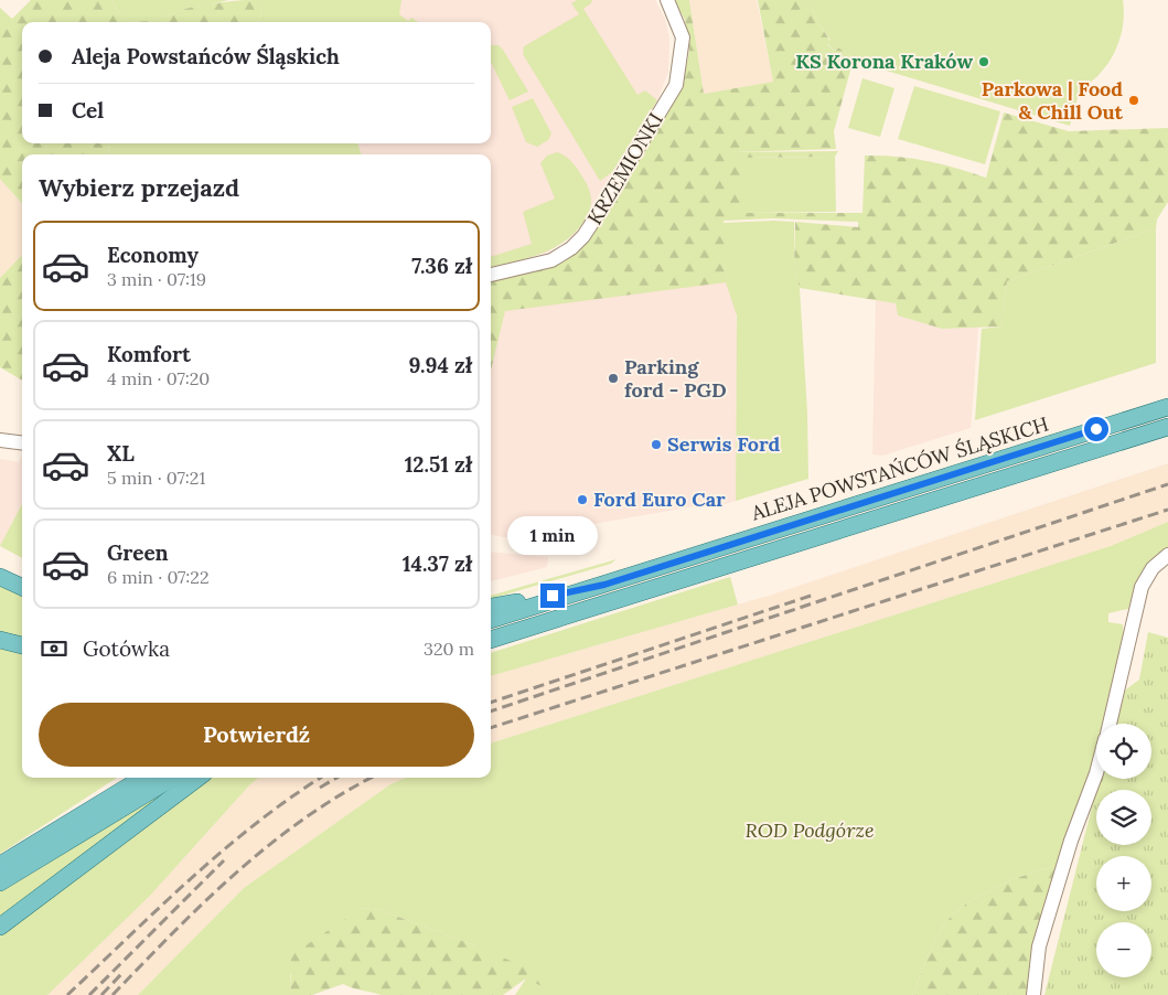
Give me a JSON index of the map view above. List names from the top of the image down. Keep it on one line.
{"streets":{"main road":["ALEJA POWSTAŃCÓW ŚLĄSKICH"],"street":["KRZEMIONKI"]},"parks":["ROD Podgórze"],"places":["KS Korona Kraków","Parkowa | Food & Chill Out","Parking ford - PGD","Serwis Ford","Ford Euro Car"],"page":{"banner":["Aleja Powstańców Śląskich","Cel"],"heading":"Wybierz przejazd","list":[{"name":"Economy","note":"3 min · 07:19","value":"7.36 zł"},{"name":"Komfort","note":"4 min · 07:20","value":"9.94 zł"},{"name":"XL","note":"5 min · 07:21","value":"12.51 zł"},{"name":"Green","note":"6 min · 07:22","value":"14.37 zł"}],"bubble":"1 min","pay":["Gotówka","320 m"],"buttons":"Potwierdź","map_buttons":["+","−"]}}
